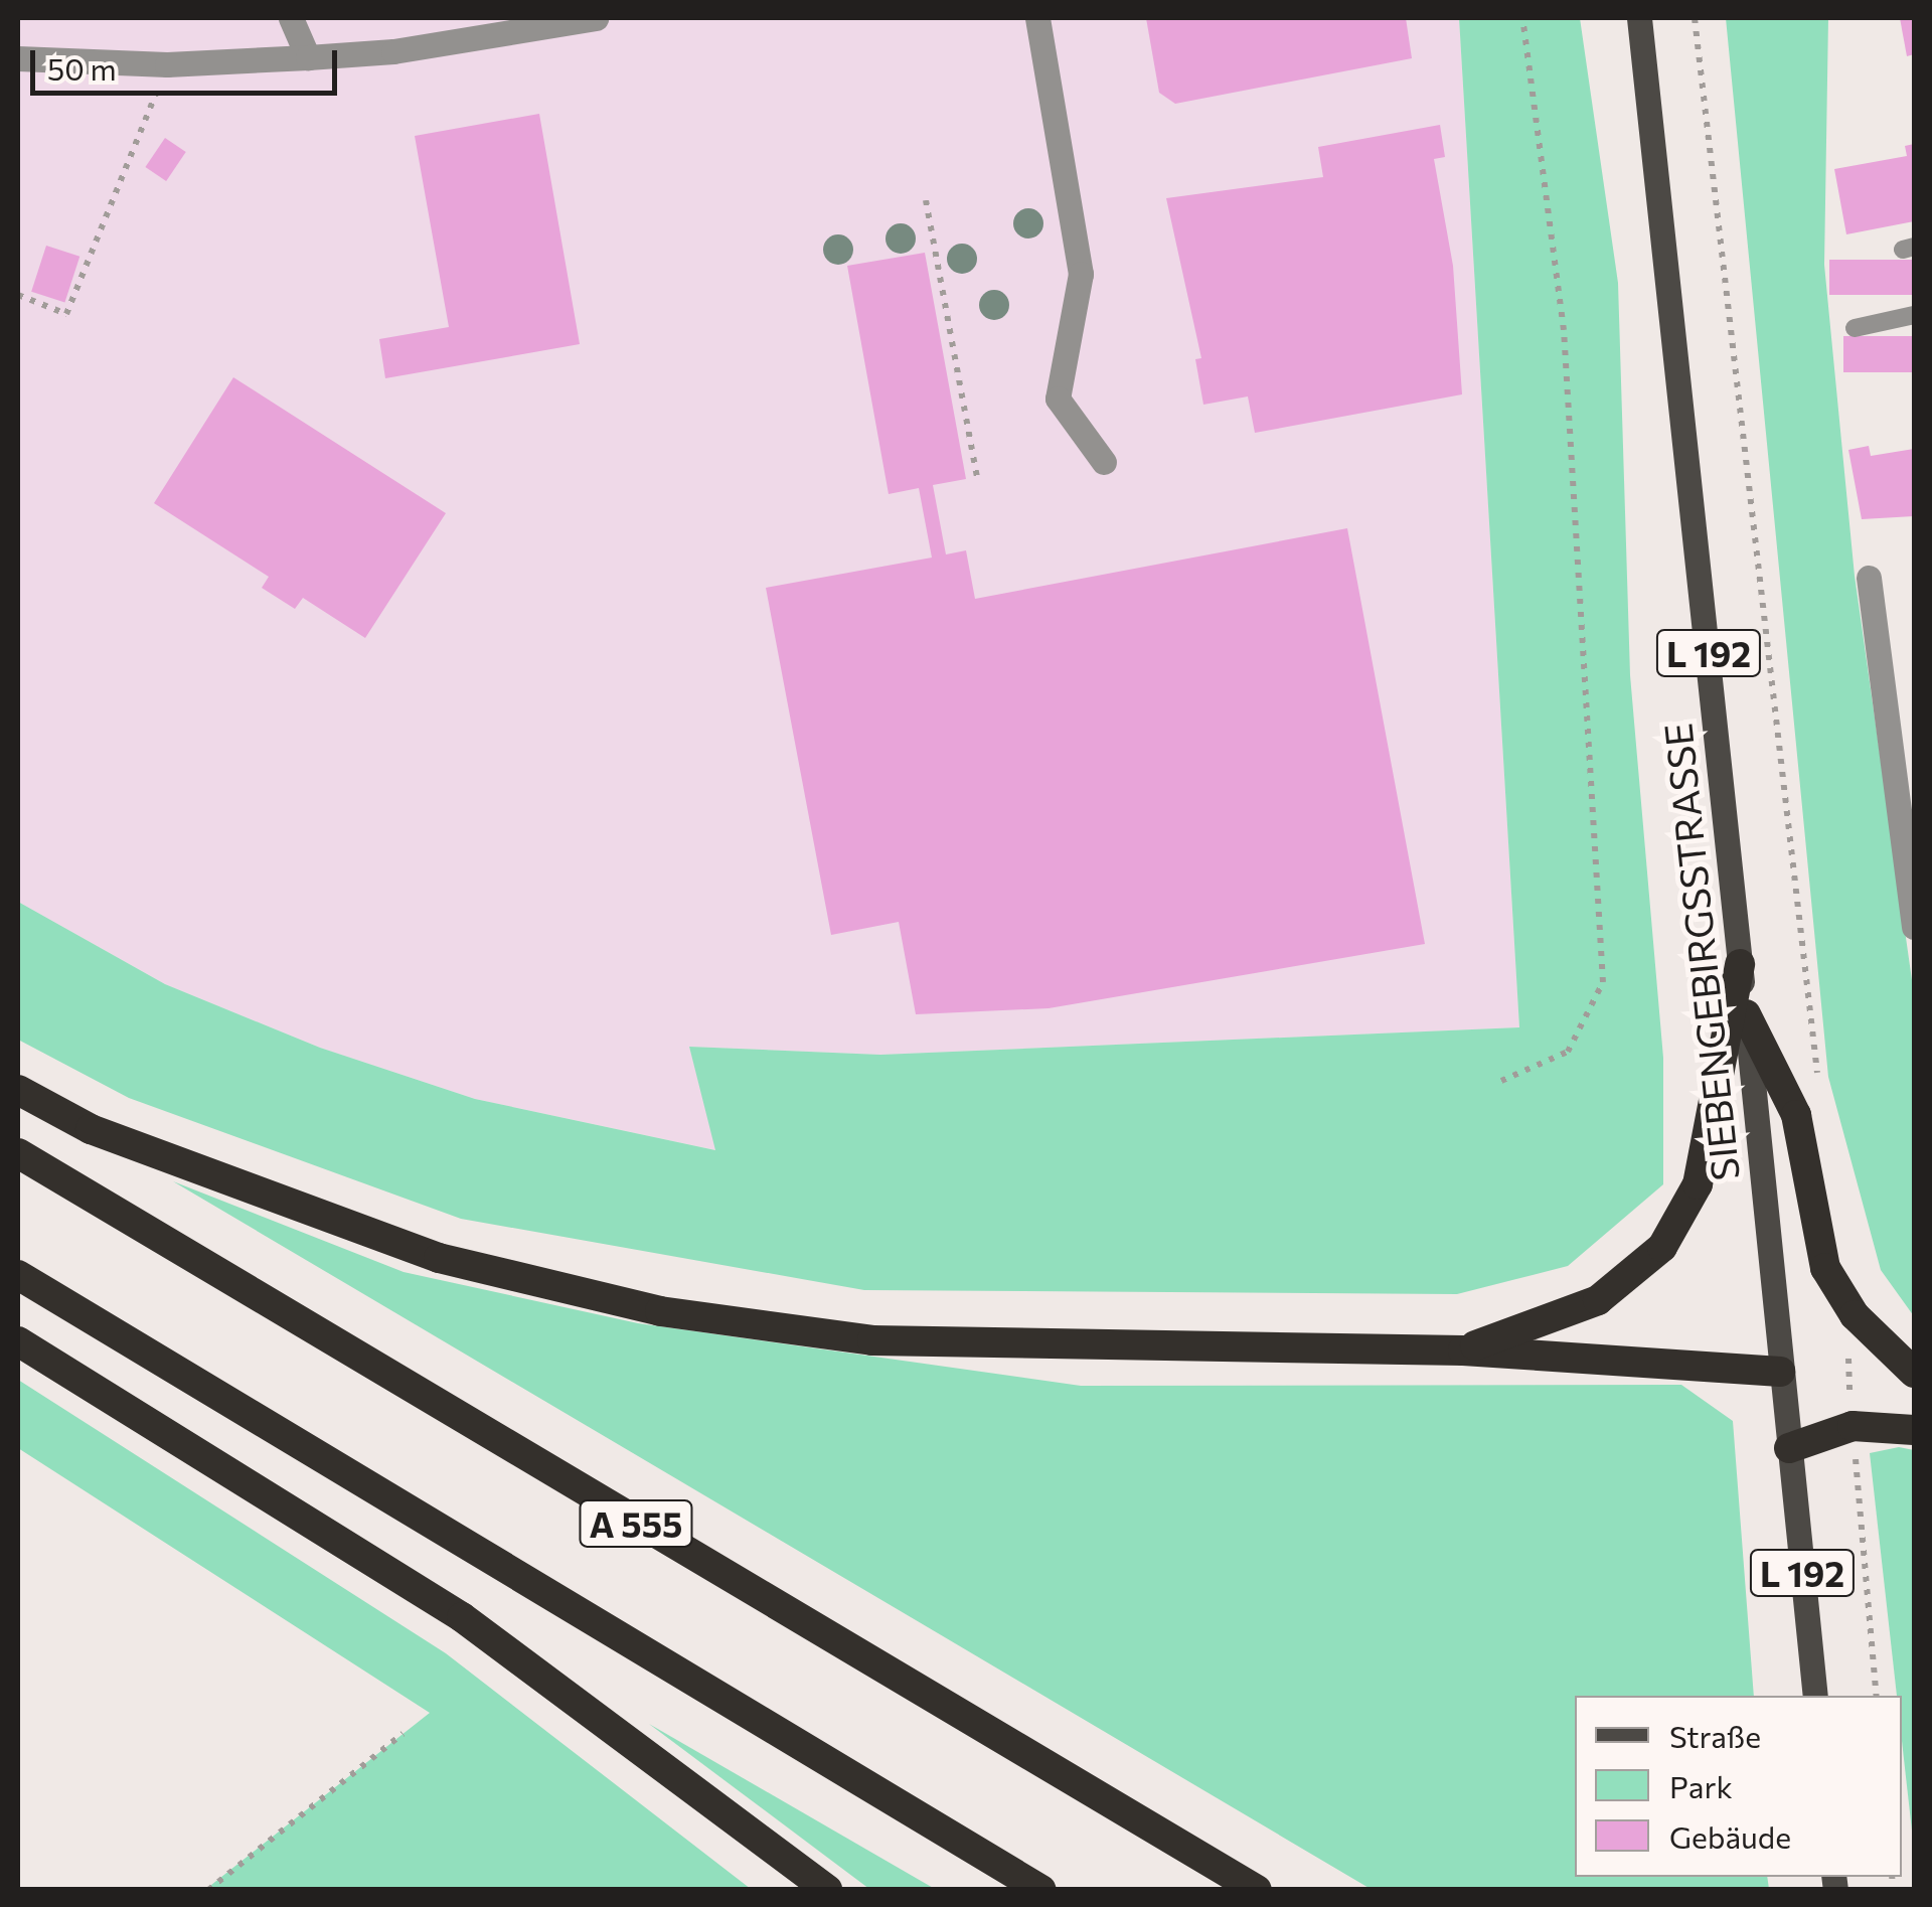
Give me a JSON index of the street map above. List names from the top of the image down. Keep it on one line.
{"streets":{"highway":["A 555"],"main road":["L 192","SIEBENGEBIRGSSTRASSE"]},"legend":["Straße","Park","Gebäude"],"scale_bar":"50 m"}
